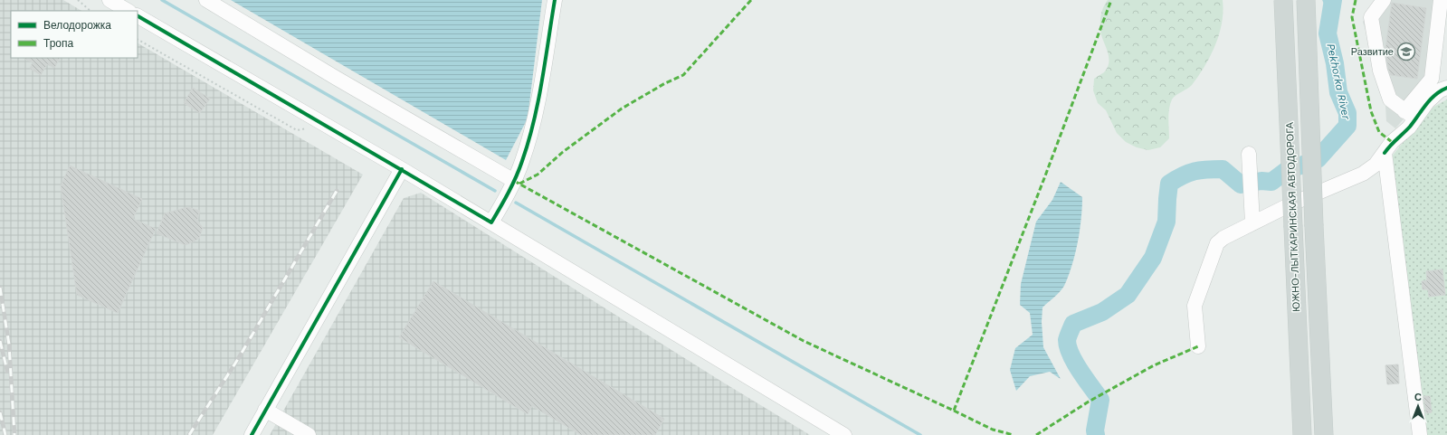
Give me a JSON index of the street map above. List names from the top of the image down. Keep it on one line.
{"streets":{"main road":["ЮЖНО-ЛЫТКАРИНСКАЯ АВТОДОРОГА"]},"water":["Pekhorka River"],"places":{"school or university":["Развитие"]},"legend":["Велодорожка","Тропа"],"north":"top"}
